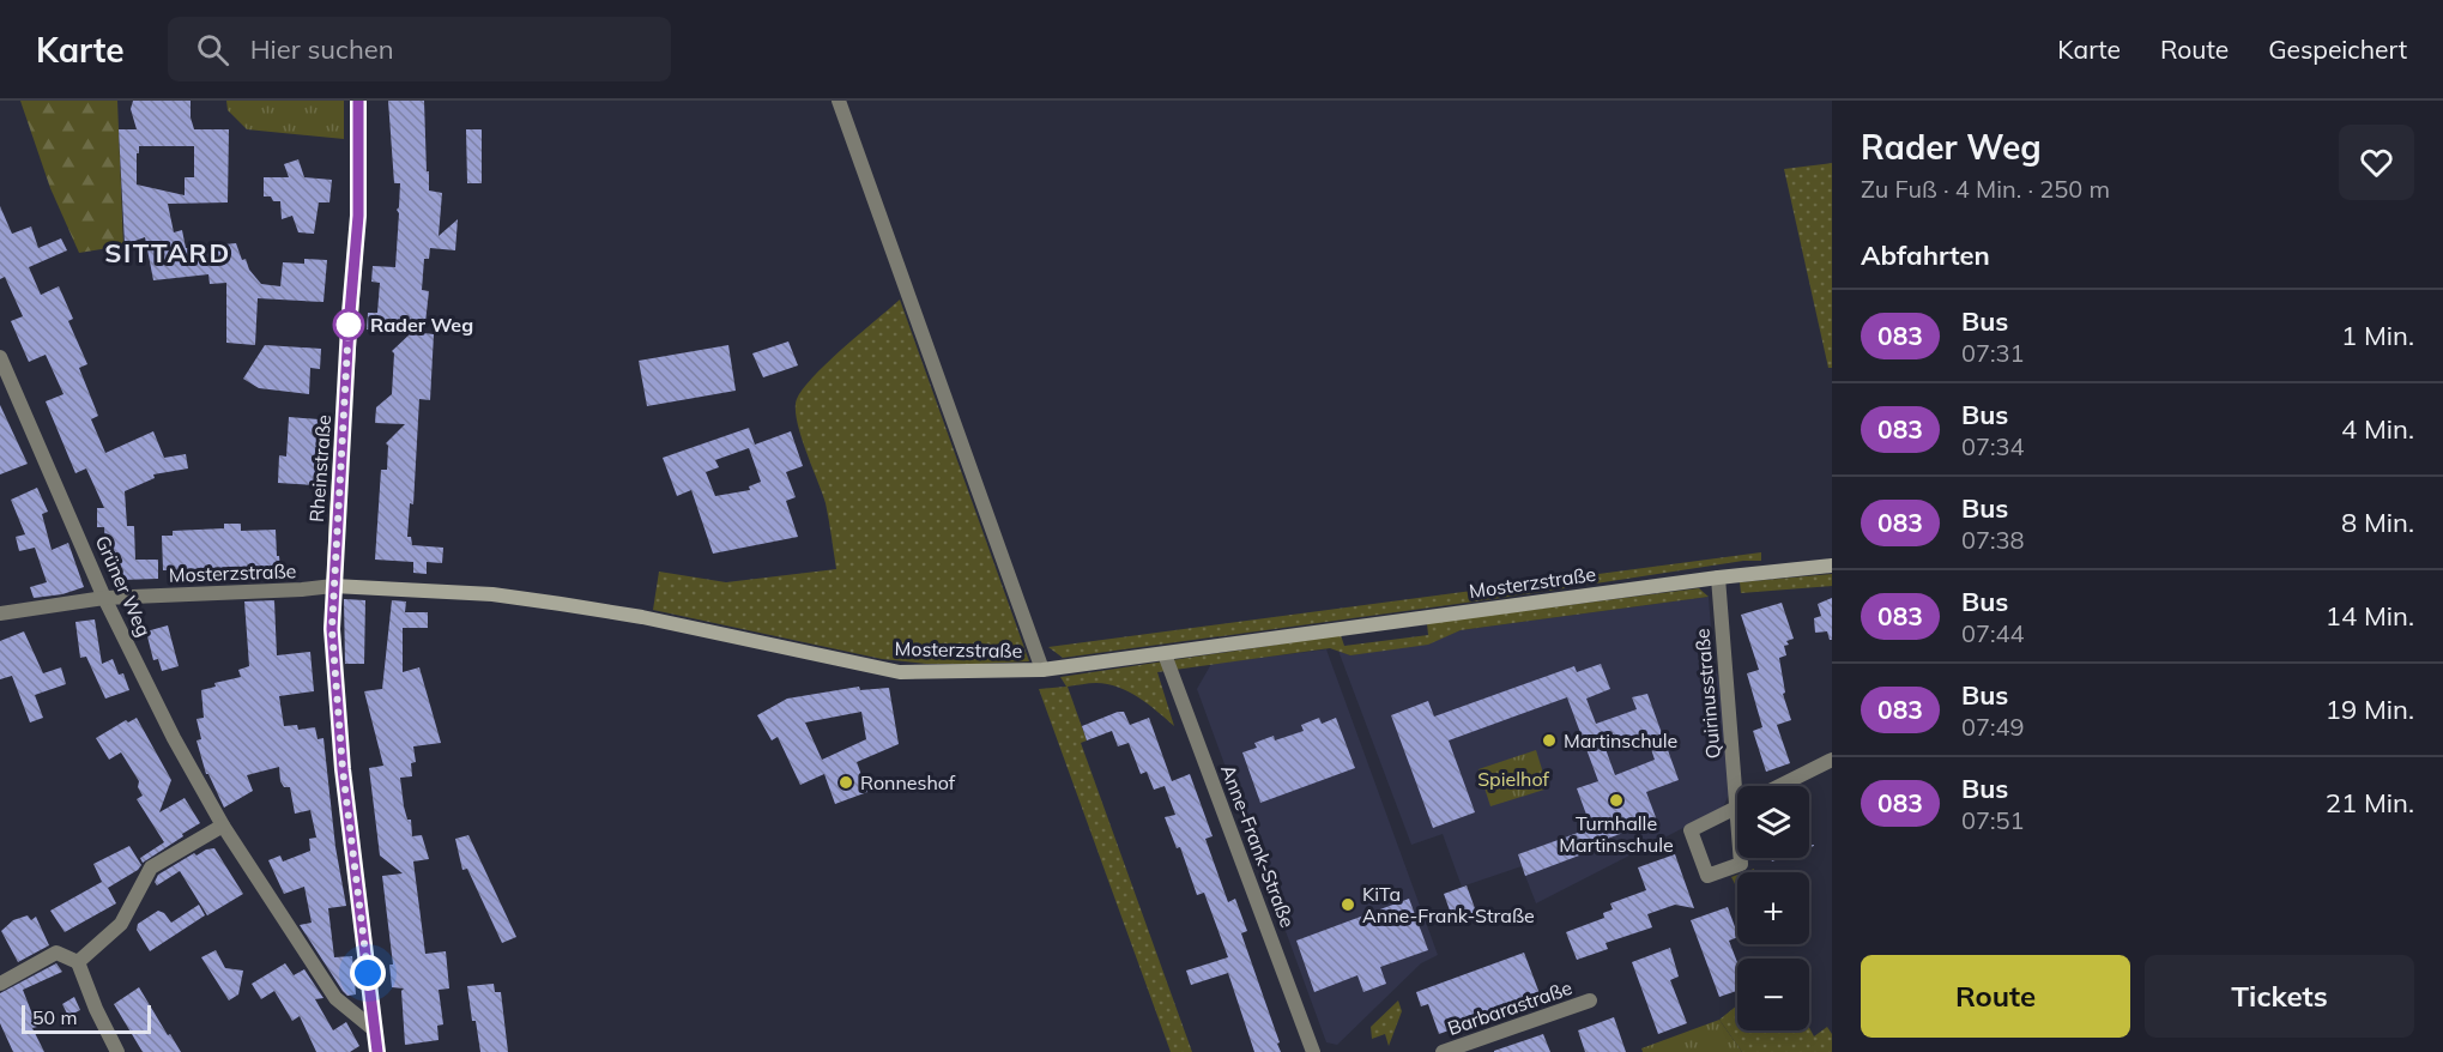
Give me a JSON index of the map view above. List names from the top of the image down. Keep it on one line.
{"streets":{"street":["Rheinstraße","Mosterzstraße","Grüner Weg","Quirinusstraße","Anne-Frank-Straße","Barbarastraße"]},"crossings":[["Rheinstraße","Mosterzstraße"],["Rheinstraße","Grüner Weg"],["Mosterzstraße","Grüner Weg"],["Mosterzstraße","Quirinusstraße"],["Mosterzstraße","Anne-Frank-Straße"]],"districts":["SITTARD"],"parks":["Spielhof"],"places":["Rader Weg","Martinschule","Ronneshof","Turnhalle Martinschule","KiTa Anne-Frank-Straße"],"lines":["bus line 083"],"scale_bar":"50 m","page":{"header":"Karte","search":"Hier suchen","nav":["Karte","Route","Gespeichert"],"heading":[["Rader Weg","Zu Fuß · 4 Min. · 250 m"],"Abfahrten"],"list":[{"mark":"083","name":"Bus","note":"07:31","value":"1 Min."},{"mark":"083","name":"Bus","note":"07:34","value":"4 Min."},{"mark":"083","name":"Bus","note":"07:38","value":"8 Min."},{"mark":"083","name":"Bus","note":"07:44","value":"14 Min."},{"mark":"083","name":"Bus","note":"07:49","value":"19 Min."},{"mark":"083","name":"Bus","note":"07:51","value":"21 Min."}],"map_buttons":["+","−"],"buttons":["Route","Tickets"],"scale":"50 m"}}
